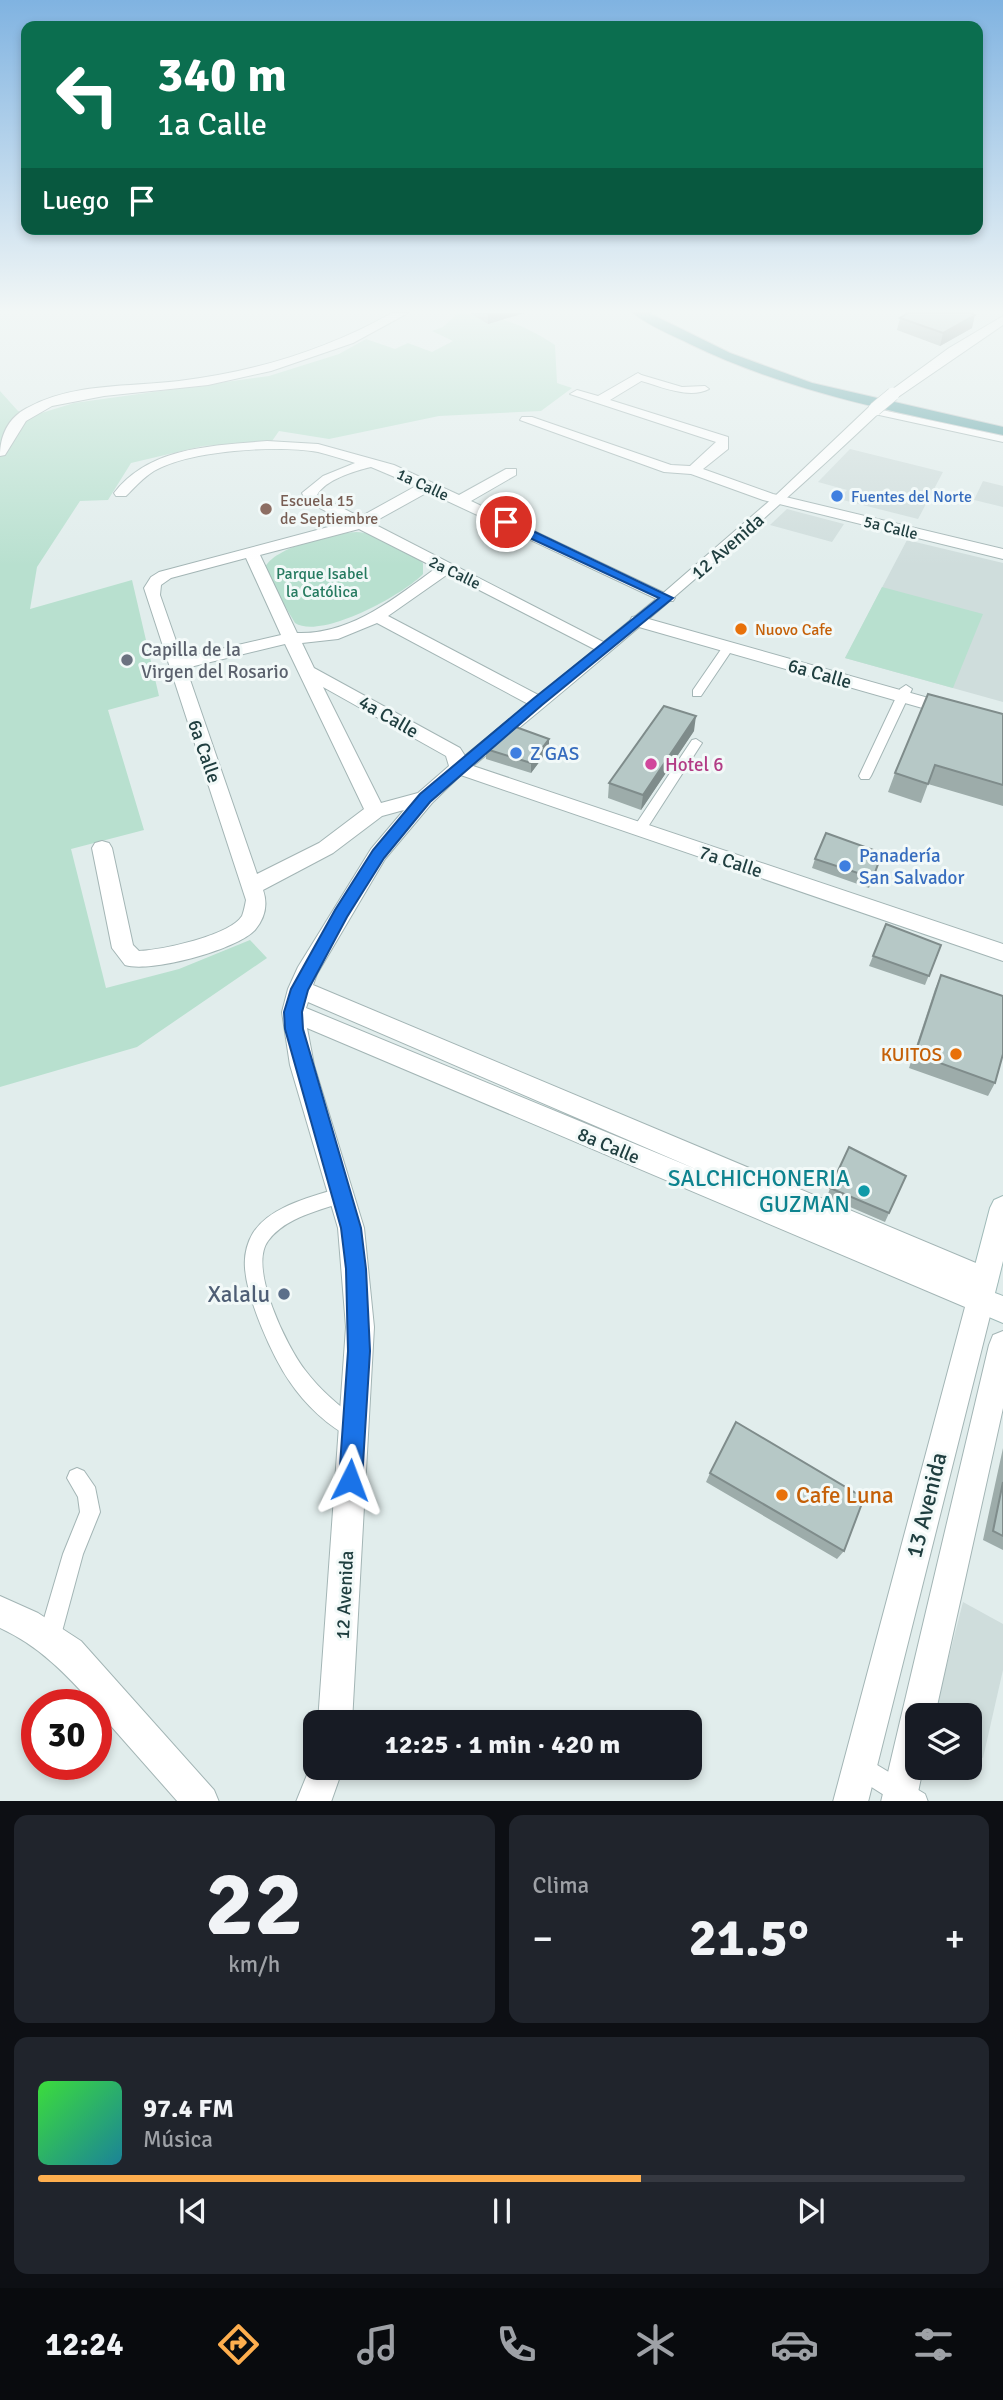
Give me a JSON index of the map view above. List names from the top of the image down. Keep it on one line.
{"streets":{"street":["1a Calle","5a Calle","12 Avenida","2a Calle","6a Calle","4a Calle","7a Calle","8a Calle","13 Avenida"]},"crossings":[["1a Calle","12 Avenida"],["1a Calle","2a Calle"],["5a Calle","12 Avenida"],["12 Avenida","2a Calle"],["12 Avenida","6a Calle"],["12 Avenida","4a Calle"],["12 Avenida","7a Calle"],["12 Avenida","8a Calle"],["4a Calle","7a Calle"],["8a Calle","13 Avenida"]],"parks":["Parque Isabel la Católica"],"places":["Fuentes del Norte","Escuela 15 de Septiembre","Nuovo Cafe","Capilla de la Virgen del Rosario","Z GAS","Hotel 6","Panadería San Salvador","KUITOS","SALCHICHONERIA GUZMAN","Xalalu","Cafe Luna"],"page":{"turn":["340 m","1a Calle"],"then":"Luego","limit":"30","trip":"12:25 · 1 min · 420 m","tile":[["22","km/h"],"Clima"],"heat":["−","21.5°","+"],"song":["97.4 FM","Música"],"tabs":"12:24"}}
